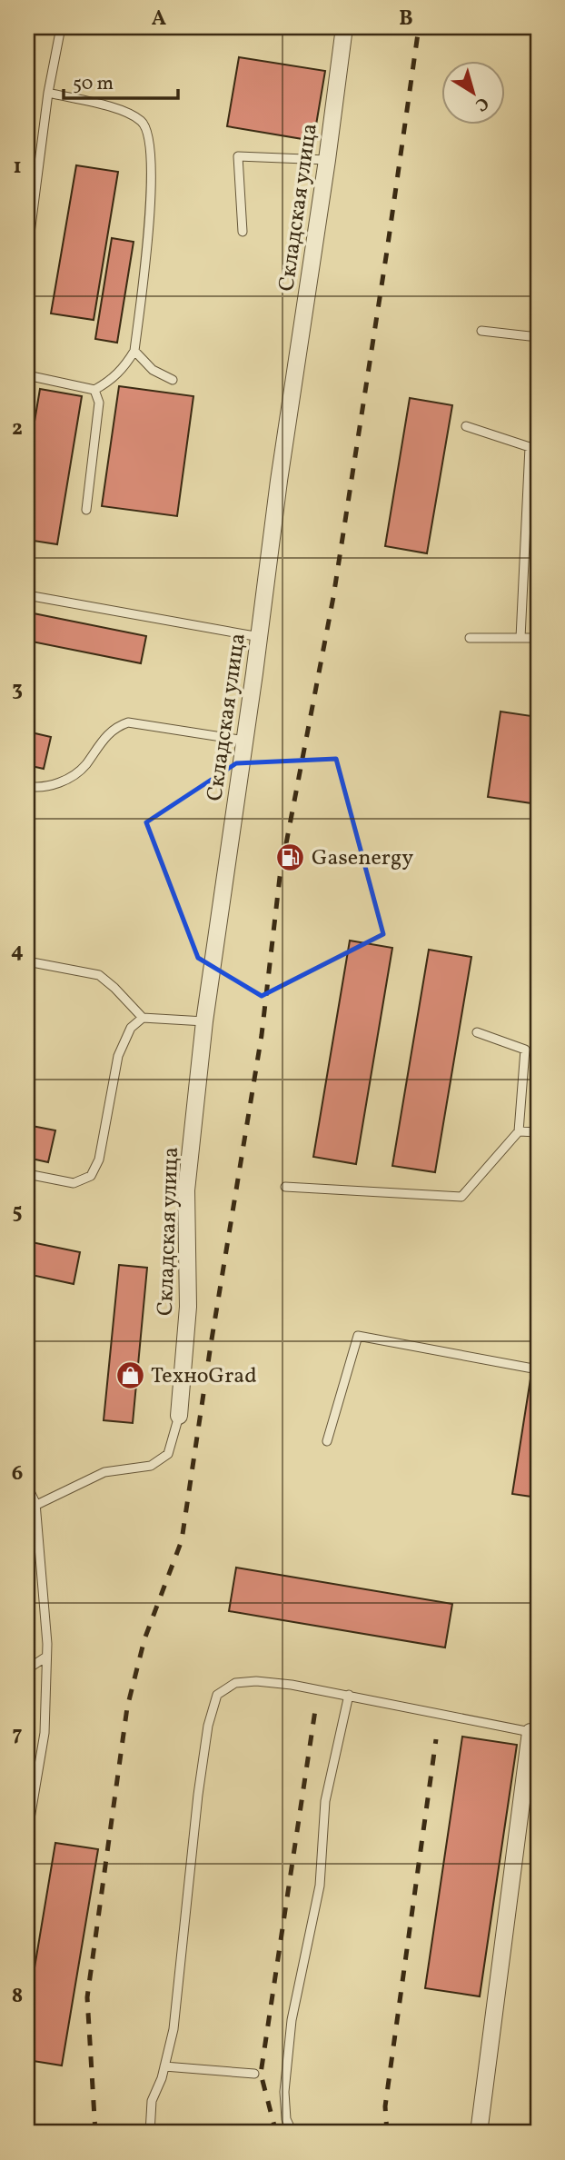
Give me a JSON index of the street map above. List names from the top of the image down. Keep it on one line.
{"streets":{"street":["Складская улица"]},"places":{"fuel station":["Gasenergy"],"shop":["ТехноGrad"]},"scale_bar":"50 m","north":"bottom right","grid":{"columns":["A","B"],"rows":["1","2","3","4","5","6","7","8"]}}
